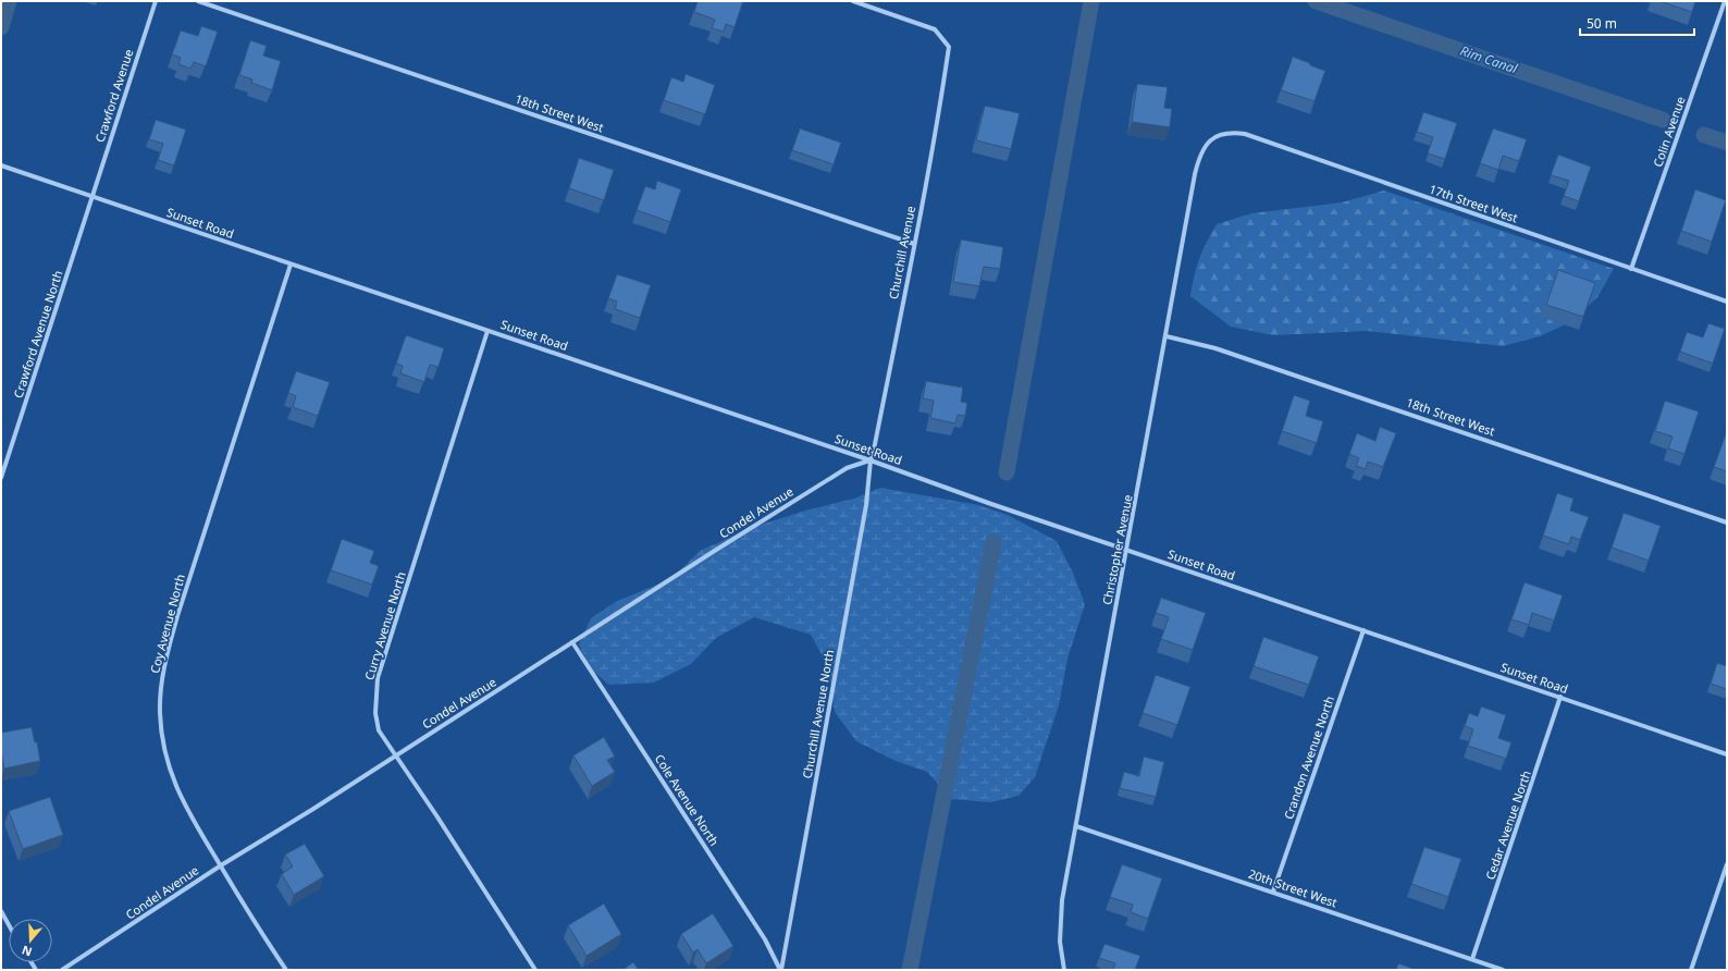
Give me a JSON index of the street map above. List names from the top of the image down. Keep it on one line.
{"streets":{"street":["Crawford Avenue","18th Street West","Colin Avenue","17th Street West","Sunset Road","Churchill Avenue","Crawford Avenue North","Condel Avenue","Christopher Avenue","Coy Avenue North","Curry Avenue North","Churchill Avenue North","Crandon Avenue North","Cole Avenue North","Cedar Avenue North","20th Street West"]},"crossings":[["Crawford Avenue","Sunset Road"],["Crawford Avenue","Crawford Avenue North"],["18th Street West","Churchill Avenue"],["18th Street West","Christopher Avenue"],["Colin Avenue","17th Street West"],["17th Street West","Christopher Avenue"],["Sunset Road","Churchill Avenue"],["Sunset Road","Crawford Avenue North"],["Sunset Road","Condel Avenue"],["Sunset Road","Christopher Avenue"],["Sunset Road","Coy Avenue North"],["Sunset Road","Curry Avenue North"],["Sunset Road","Churchill Avenue North"],["Sunset Road","Crandon Avenue North"],["Sunset Road","Cedar Avenue North"],["Churchill Avenue","Condel Avenue"],["Churchill Avenue","Churchill Avenue North"],["Condel Avenue","Coy Avenue North"],["Condel Avenue","Curry Avenue North"],["Condel Avenue","Churchill Avenue North"],["Condel Avenue","Cole Avenue North"],["Christopher Avenue","20th Street West"],["Churchill Avenue North","Cole Avenue North"],["Crandon Avenue North","20th Street West"],["Cedar Avenue North","20th Street West"]],"water":["Rim Canal"],"scale_bar":"50 m","north":"bottom"}
